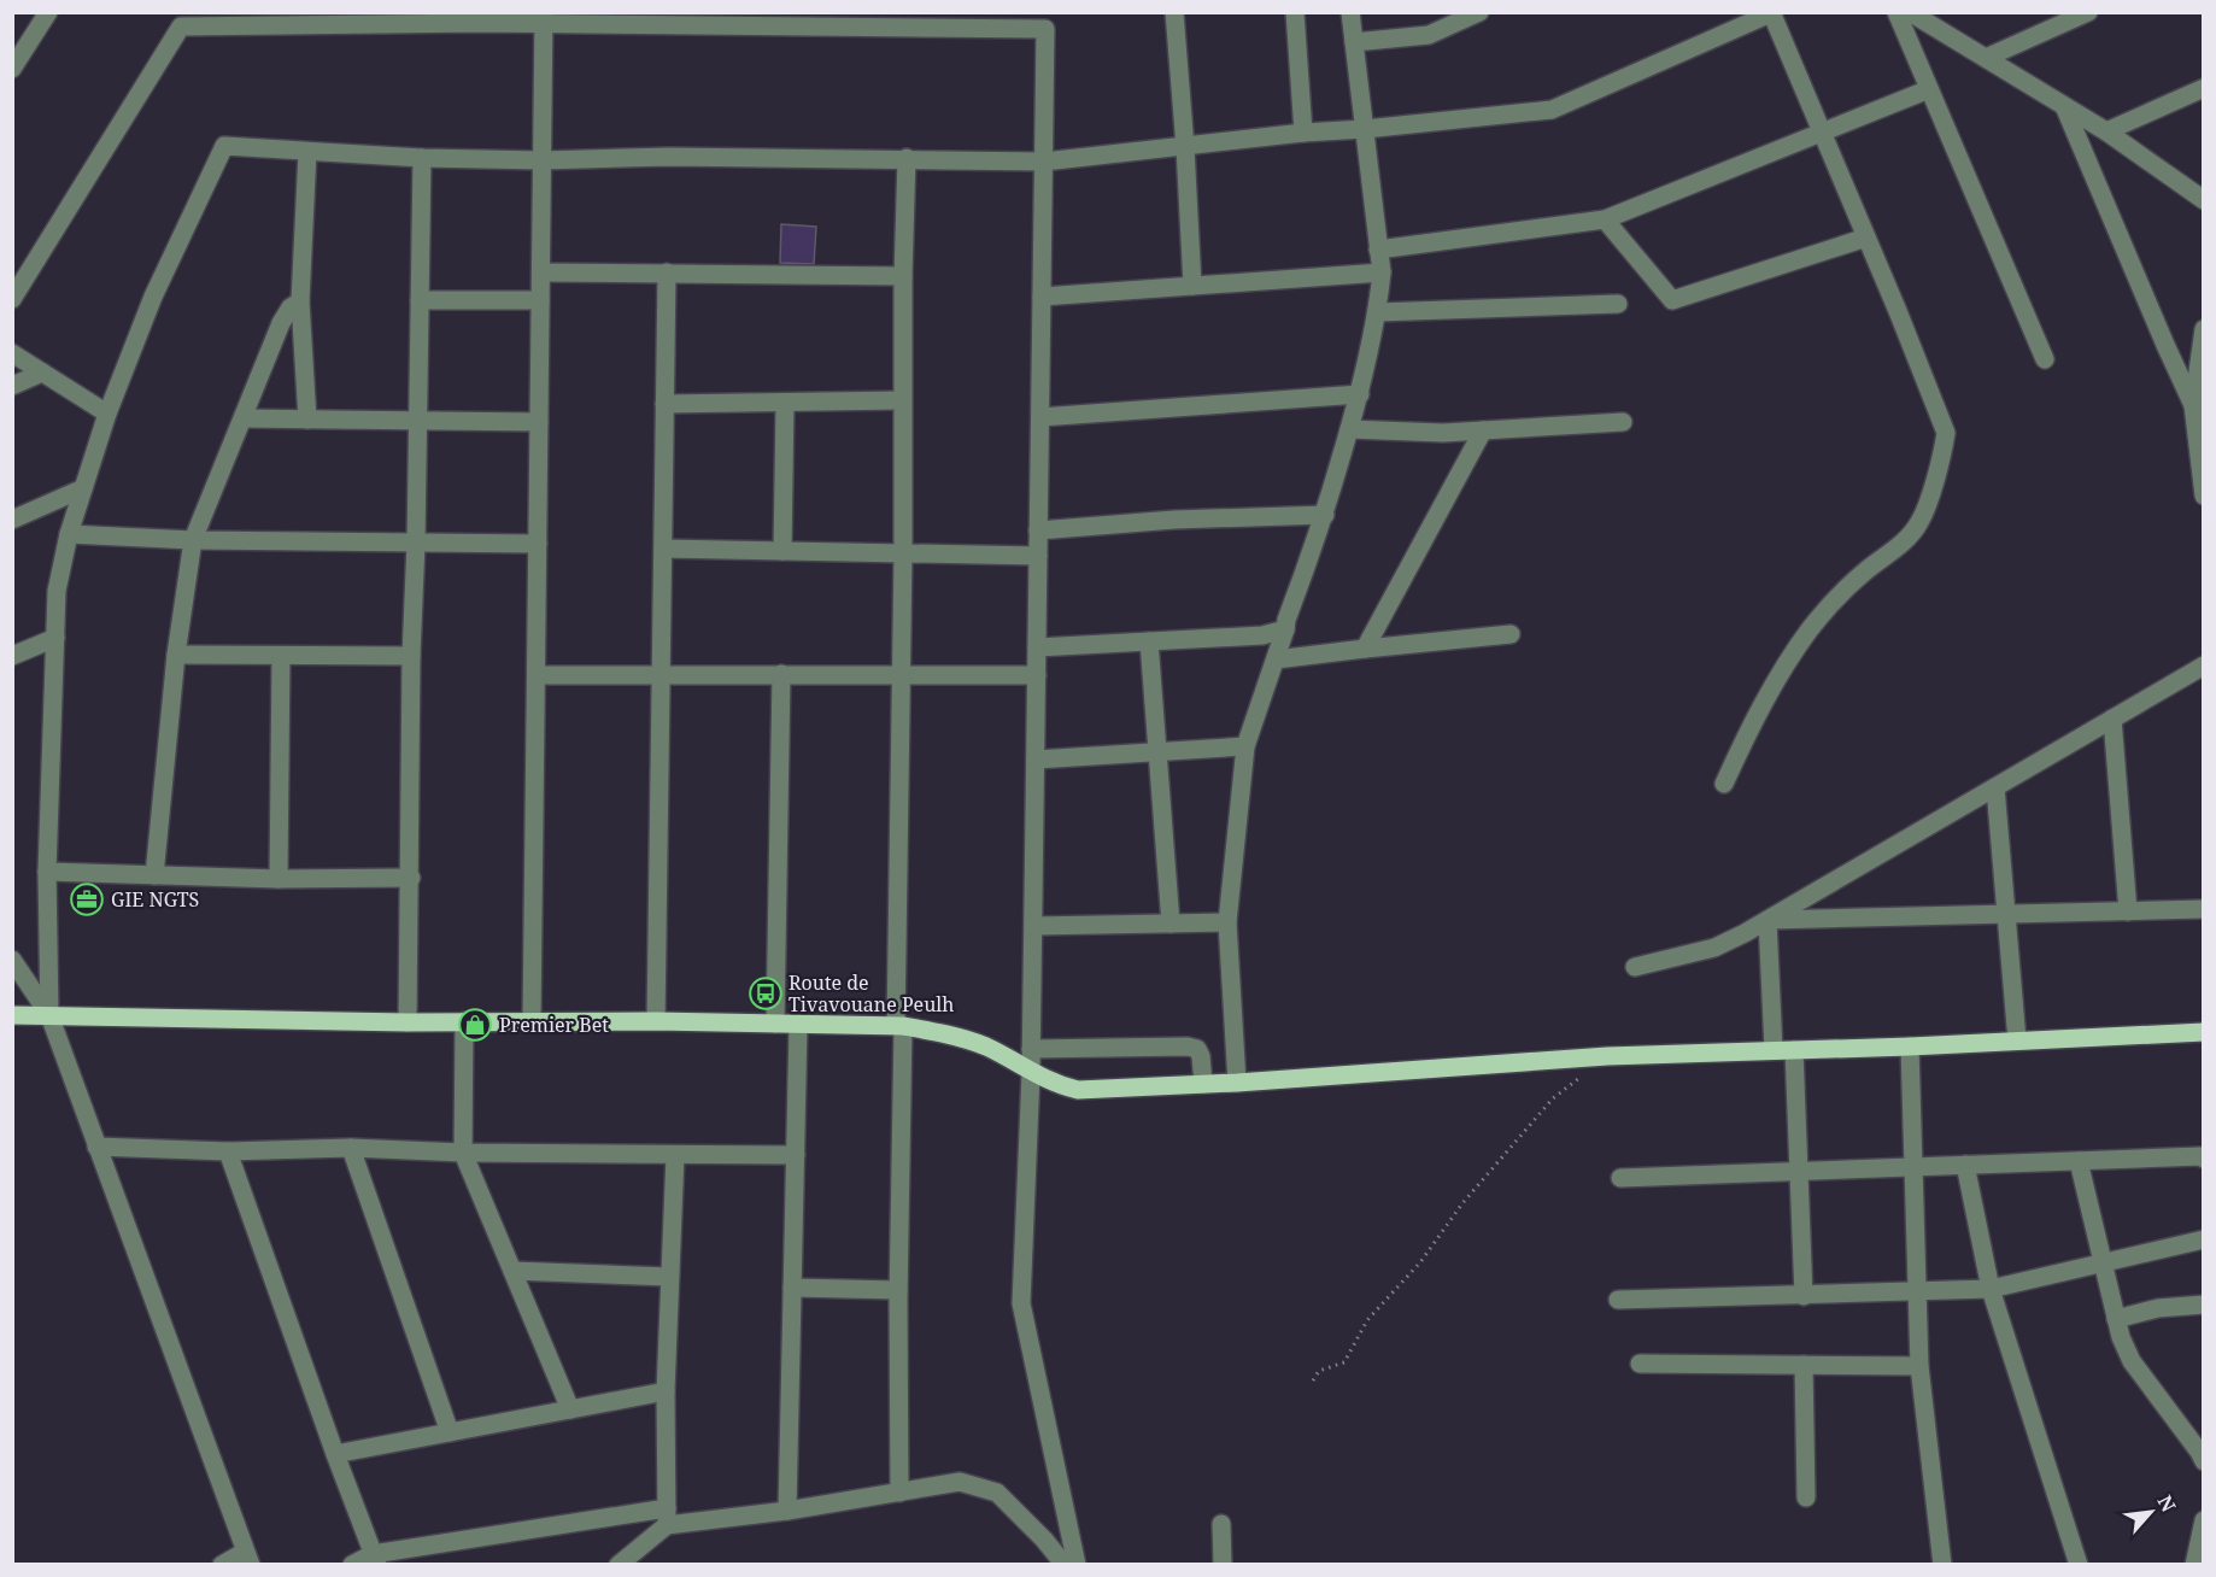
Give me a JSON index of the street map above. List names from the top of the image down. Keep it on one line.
{"places":{"office":["GIE NGTS"],"bus stop":["Route de Tivavouane Peulh"],"shop":["Premier Bet"]},"north":"top right"}
